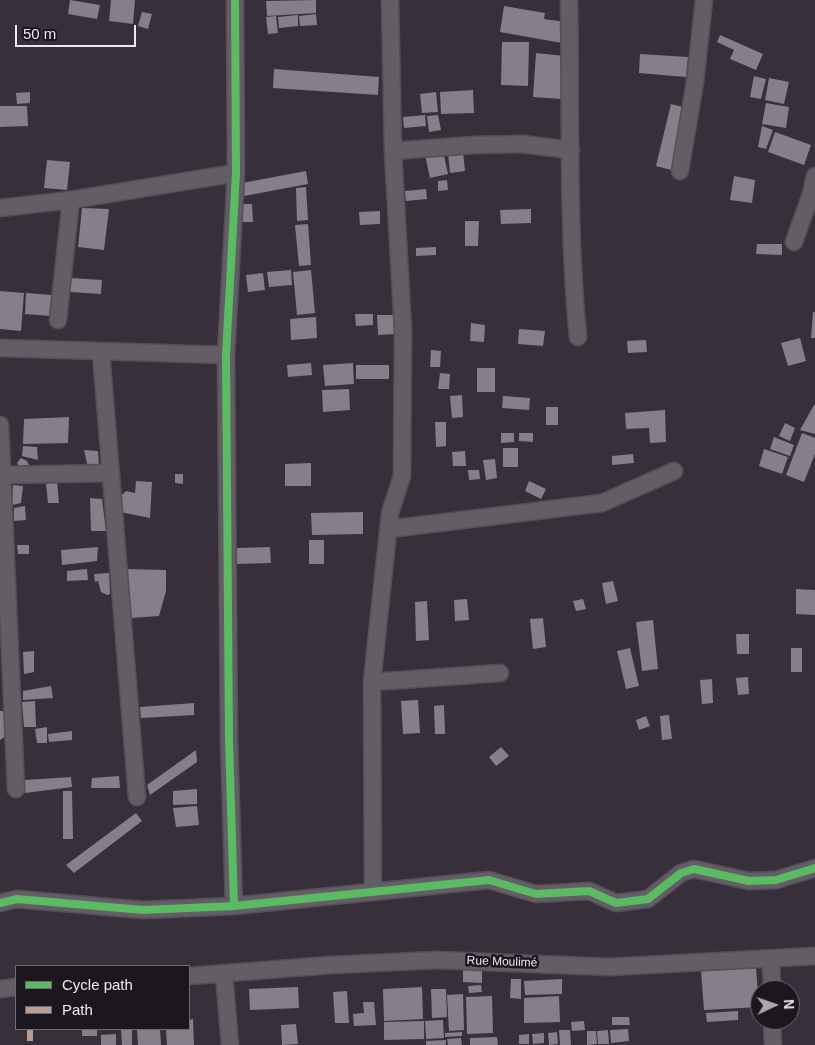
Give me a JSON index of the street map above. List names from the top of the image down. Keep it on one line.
{"streets":{"street":["Rue Moulimé"]},"legend":["Cycle path","Path"],"scale_bar":"50 m","north":"right"}
